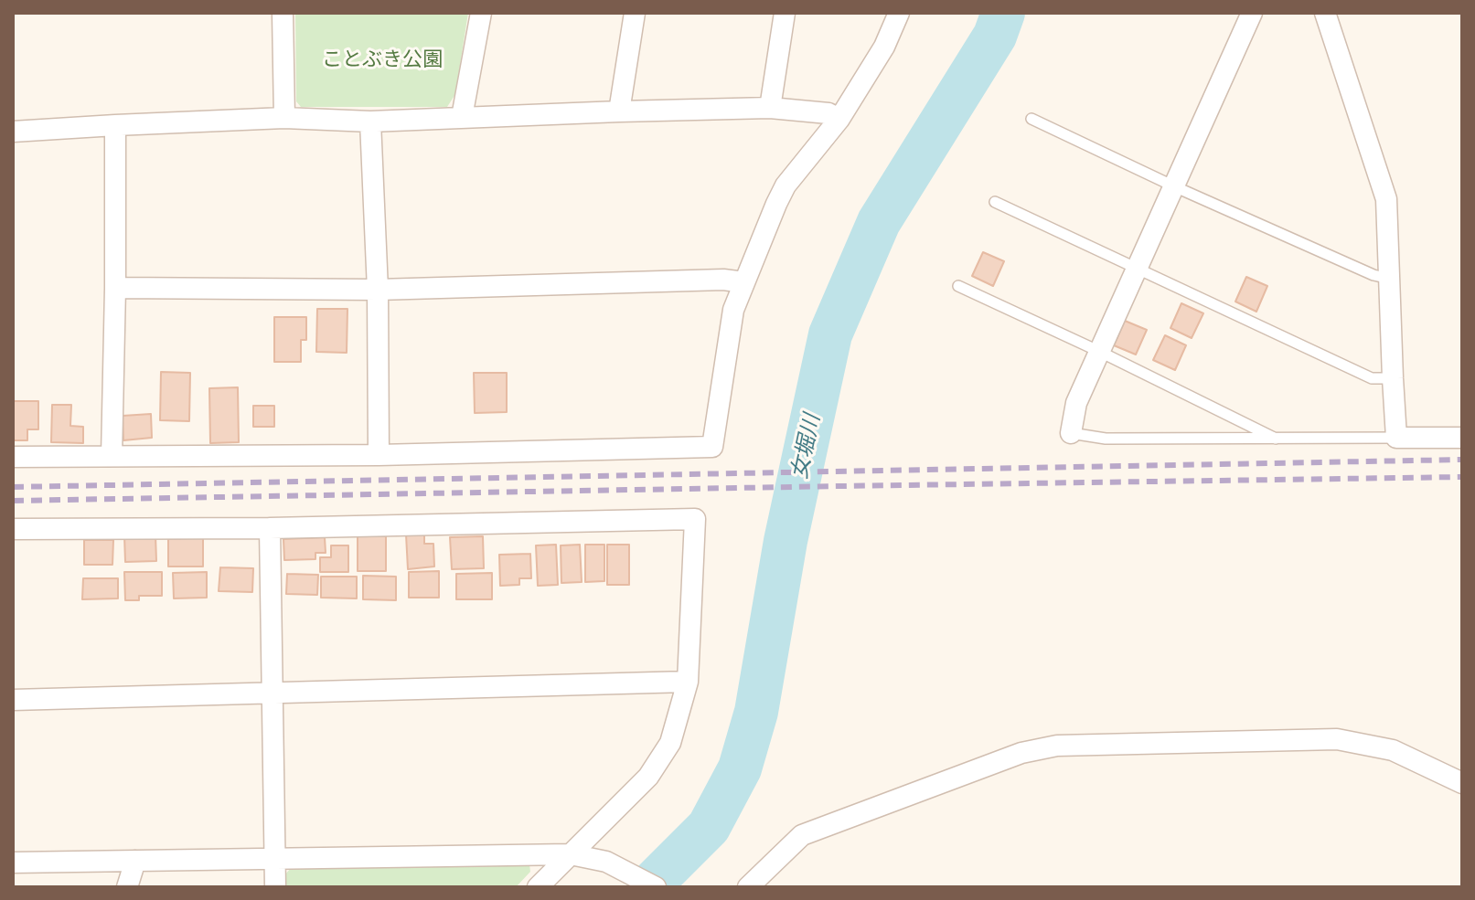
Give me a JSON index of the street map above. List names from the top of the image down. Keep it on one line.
{"water":["女堀川"],"parks":["ことぶき公園"]}
